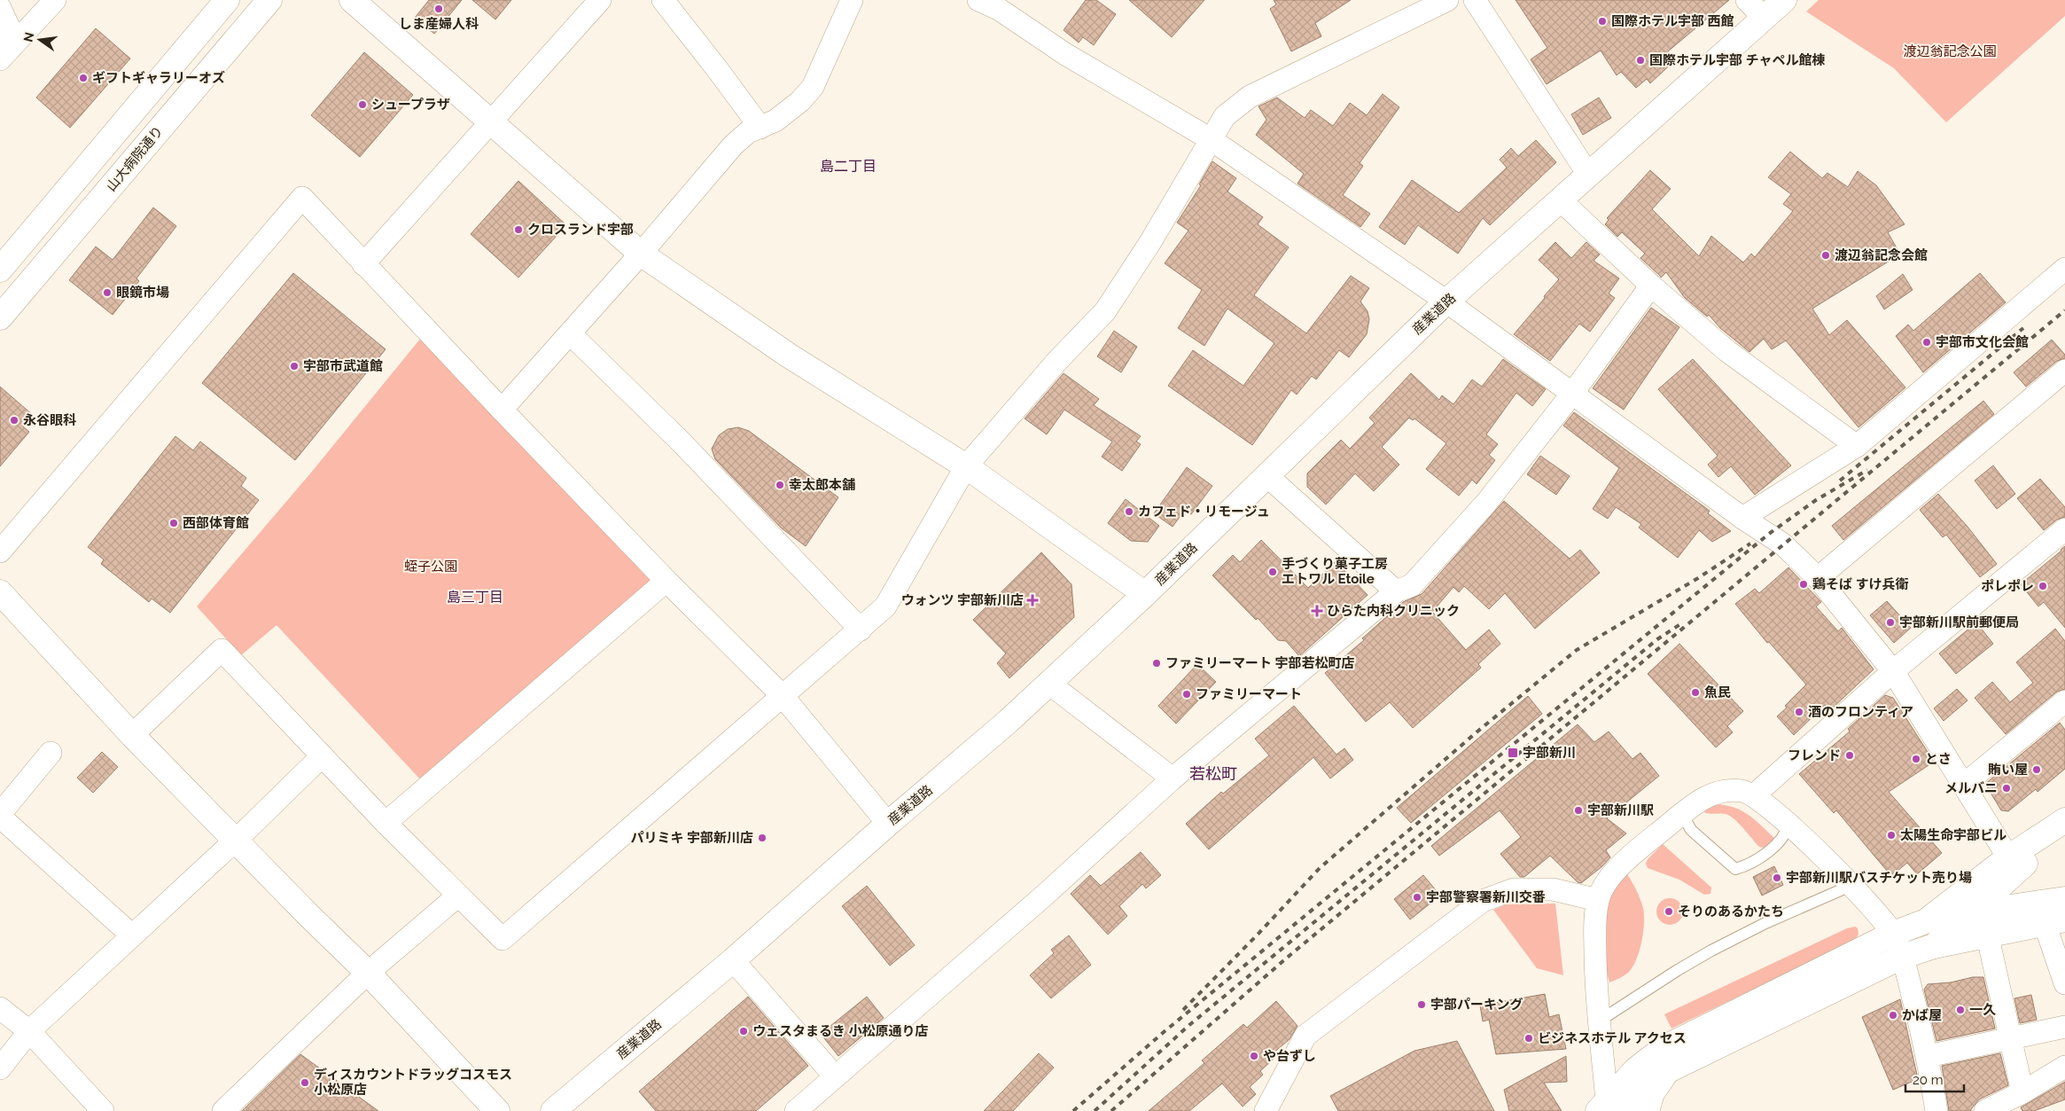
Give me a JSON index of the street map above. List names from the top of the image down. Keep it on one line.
{"streets":{"street":["山大病院通り","産業道路"]},"districts":["島二丁目","島三丁目","若松町"],"parks":["渡辺翁記念公園","蛭子公園"],"places":{"other":["しま産婦人科","国際ホテル宇部 西館","国際ホテル宇部 チャペル館棟","ギフトギャラリーオズ","シュープラザ","クロスランド宇部","渡辺翁記念会館","眼鏡市場","宇部市文化会館","宇部市武道館","永谷眼科","幸太郎本舗","カフェド・リモージュ","西部体育館","手づくり菓子工房 エトワル Etoile","鶏そば すけ兵衛","ポレポレ","宇部新川駅前郵便局","ファミリーマート 宇部若松町店","魚民","ファミリーマート","酒のフロンティア","フレンド","とさ","賄い屋","メルバニ","宇部新川駅","太陽生命宇部ビル","パリミキ 宇部新川店","宇部新川駅バスチケット売り場","宇部警察署新川交番","そりのあるかたち","宇部パーキング","一久","かば屋","ウェスタまるき 小松原通り店","ビジネスホテル アクセス","や台ずし","ディスカウントドラッグコスモス 小松原店"],"health":["ウォンツ 宇部新川店","ひらた内科クリニック"],"transit":["宇部新川"]},"scale_bar":"20 m","north":"left"}
